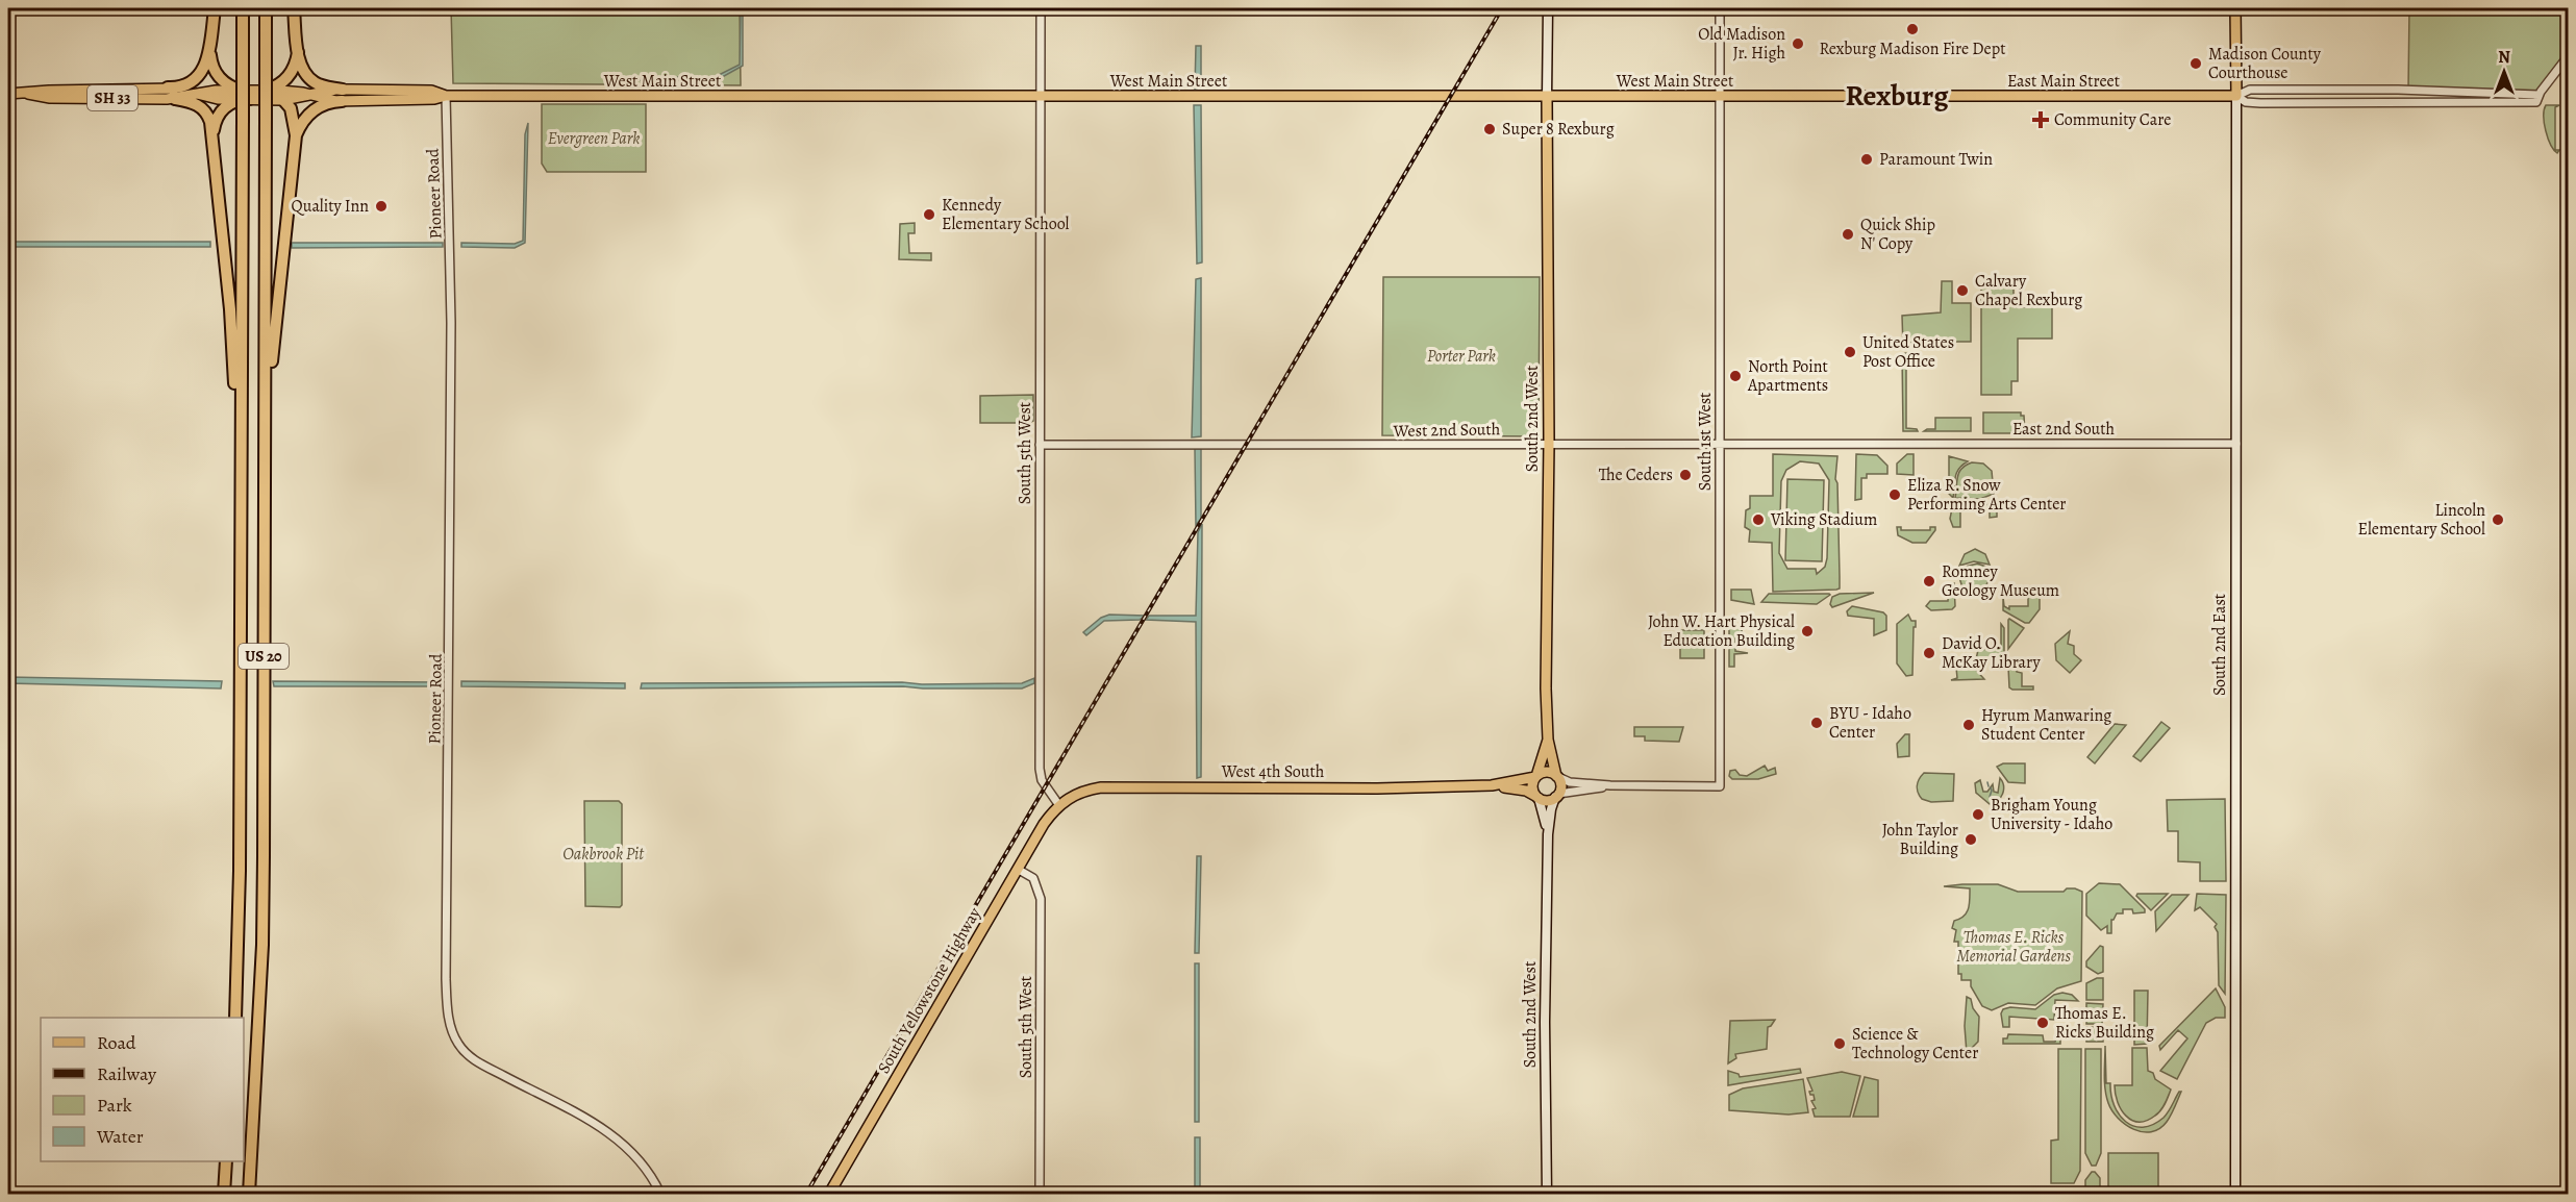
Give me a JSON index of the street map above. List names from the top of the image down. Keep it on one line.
{"streets":{"highway":["SH 33","US 20"],"main road":["West Main Street","East Main Street","South 2nd West","South 2nd East","West 4th South","South Yellowstone Highway"],"street":["Pioneer Road","East 2nd South","West 2nd South","South 1st West","South 5th West"]},"crossings":[["West Main Street","East Main Street"],["West Main Street","SH 33"],["West Main Street","Pioneer Road"],["West Main Street","South 2nd West"],["West Main Street","South 1st West"],["West Main Street","South 5th West"],["East Main Street","South 2nd East"],["South 2nd West","West 2nd South"],["South 2nd West","West 4th South"],["East 2nd South","West 2nd South"],["East 2nd South","South 2nd East"],["West 2nd South","South 1st West"],["West 2nd South","South 5th West"],["South 5th West","West 4th South"],["South 5th West","South Yellowstone Highway"],["West 4th South","South Yellowstone Highway"]],"districts":["Rexburg"],"parks":["Evergreen Park","Porter Park","Oakbrook Pit","Thomas E. Ricks Memorial Gardens"],"places":{"other":["Rexburg Madison Fire Dept","Old Madison Jr. High","Madison County Courthouse","Super 8 Rexburg","Paramount Twin","Quality Inn","Kennedy Elementary School","Quick Ship N' Copy","Calvary Chapel Rexburg","United States Post Office","North Point Apartments","The Ceders","Eliza R. Snow Performing Arts Center","Viking Stadium","Lincoln Elementary School","Romney Geology Museum","John W. Hart Physical Education Building","David O. McKay Library","BYU - Idaho Center","Hyrum Manwaring Student Center","Brigham Young University - Idaho","John Taylor Building","Thomas E. Ricks Building","Science & Technology Center"],"health":["Community Care"]},"legend":["Road","Railway","Park","Water"],"north":"top"}
